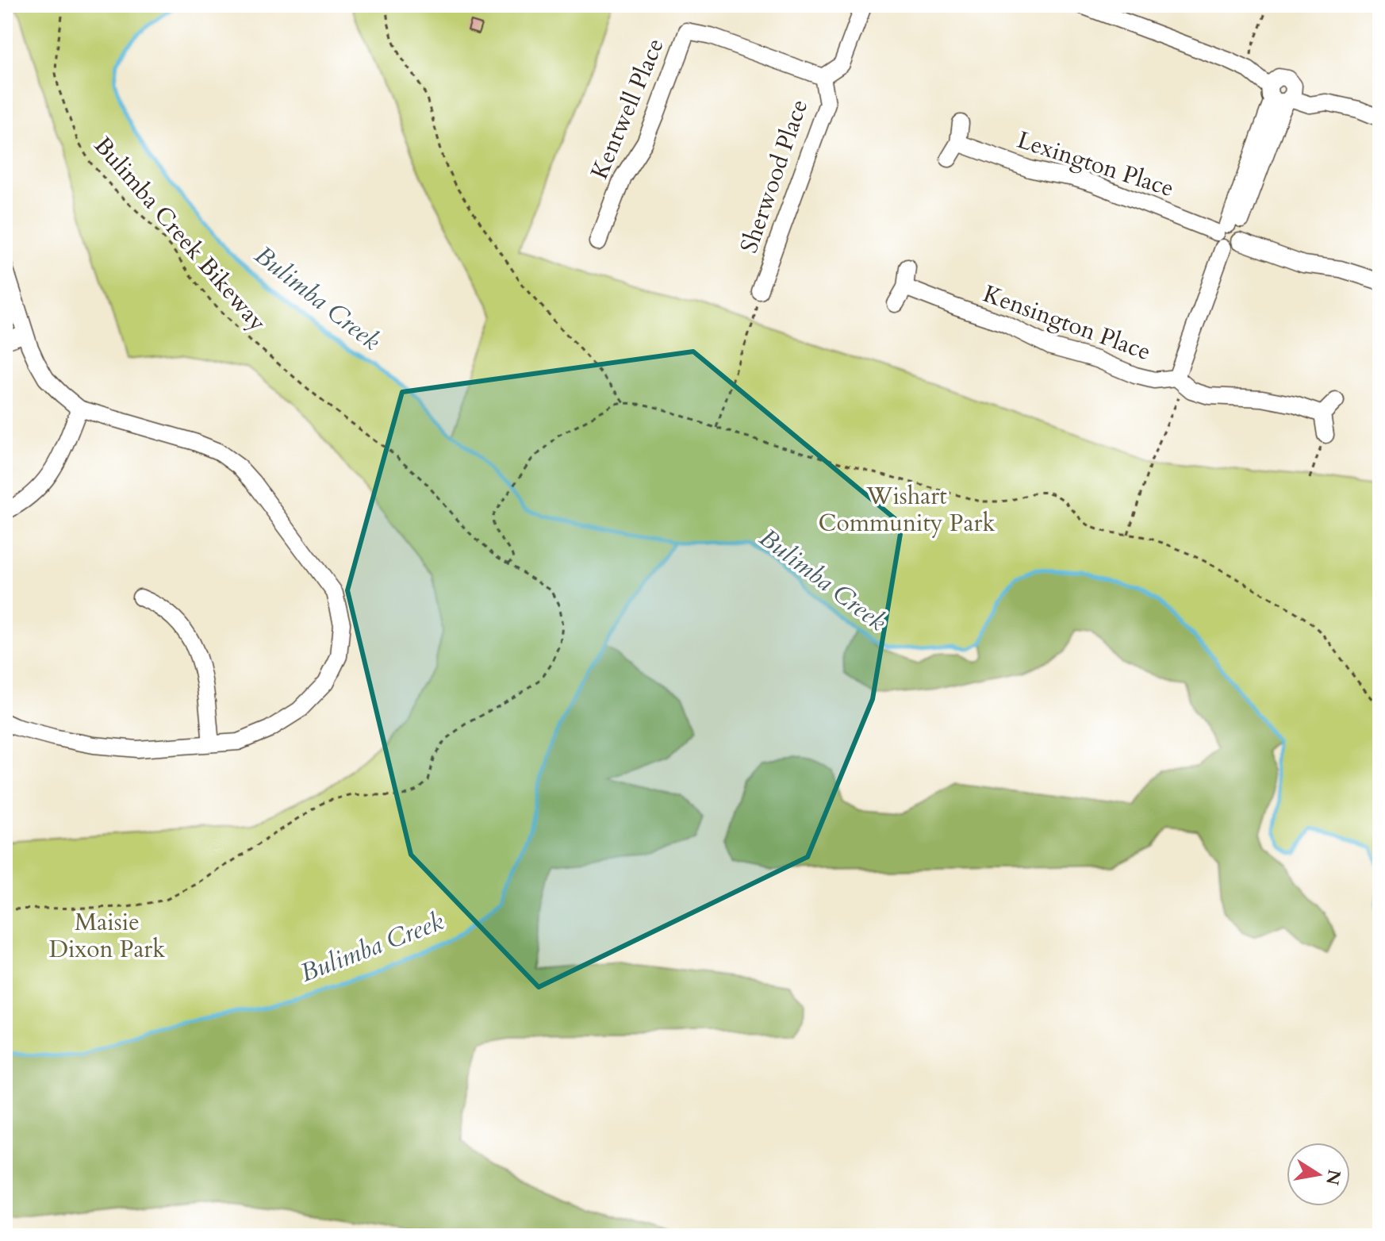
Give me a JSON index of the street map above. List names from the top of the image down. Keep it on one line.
{"streets":{"street":["Kentwell Place","Lexington Place","Sherwood Place","Kensington Place"],"path":["Bulimba Creek Bikeway"]},"crossings":[["Kentwell Place","Sherwood Place"]],"water":["Bulimba Creek"],"parks":["Wishart Community Park","Maisie Dixon Park"],"north":"right"}
